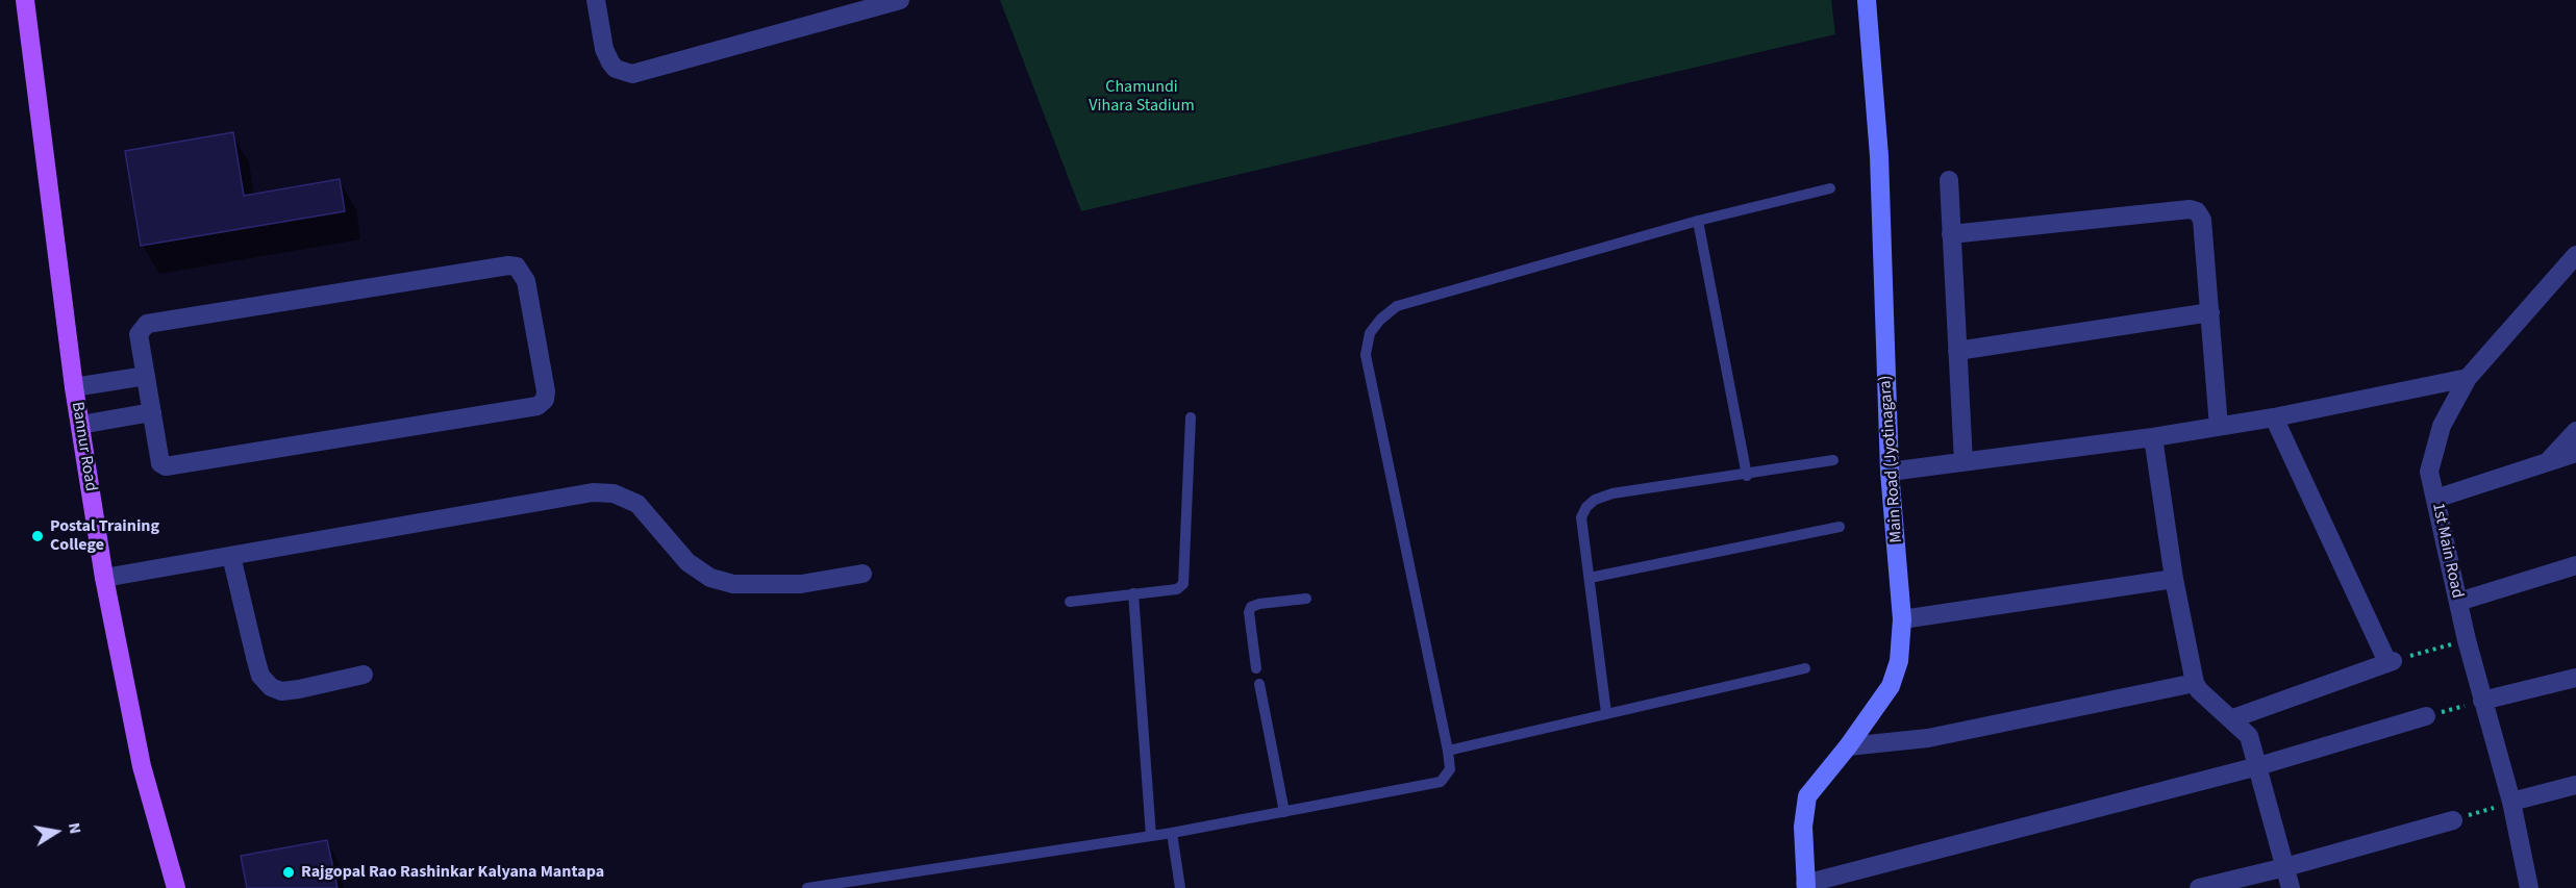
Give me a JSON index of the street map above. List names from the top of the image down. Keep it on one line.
{"streets":{"main road":["Bannur Road"],"street":["Main Road (Jyotinagara)","1st Main Road"]},"parks":["Chamundi Vihara Stadium"],"places":["Postal Training College","Rajgopal Rao Rashinkar Kalyana Mantapa"],"north":"right"}
